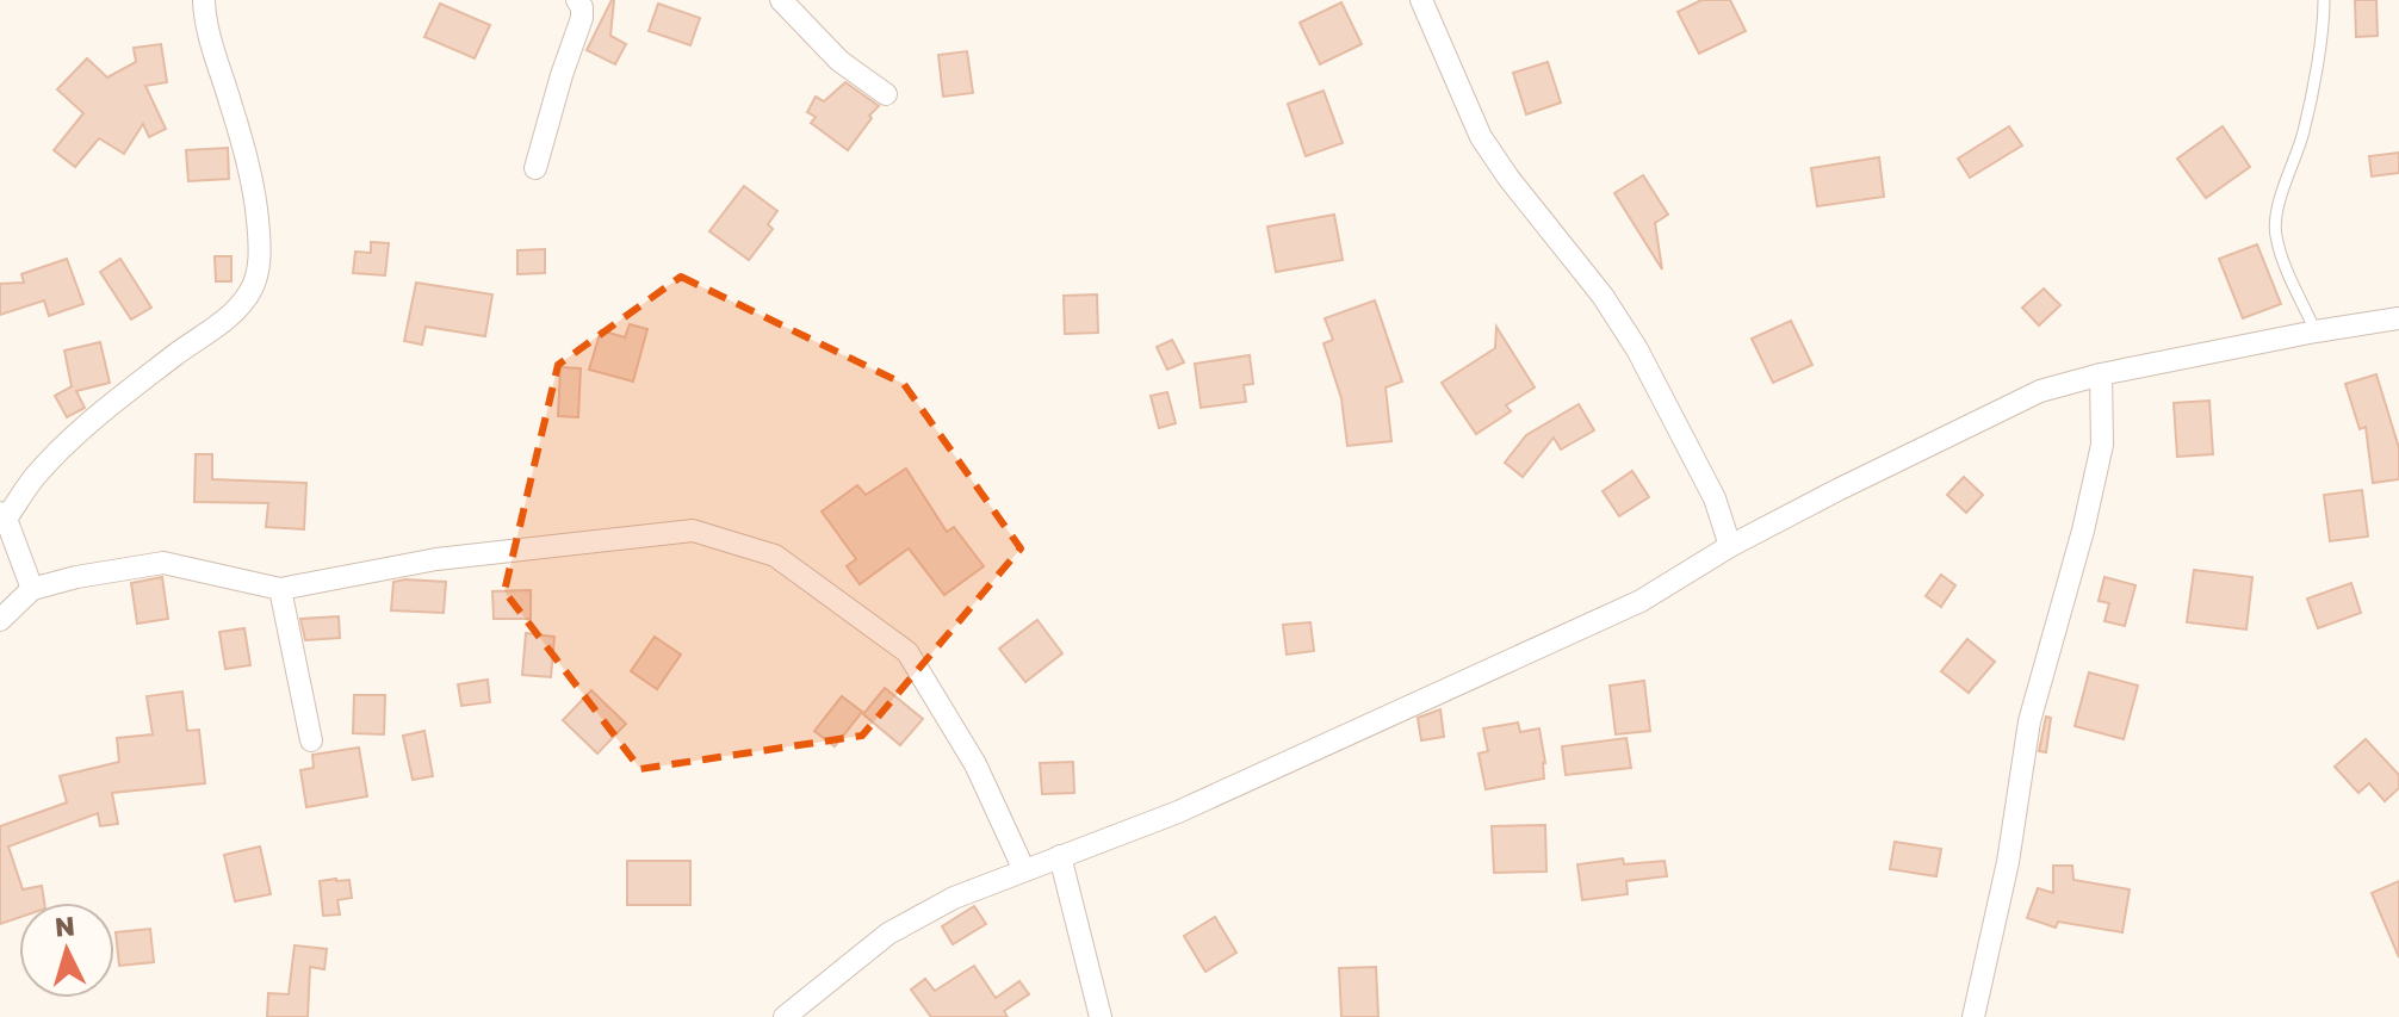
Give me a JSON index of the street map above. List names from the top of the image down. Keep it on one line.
{"north":"top"}
